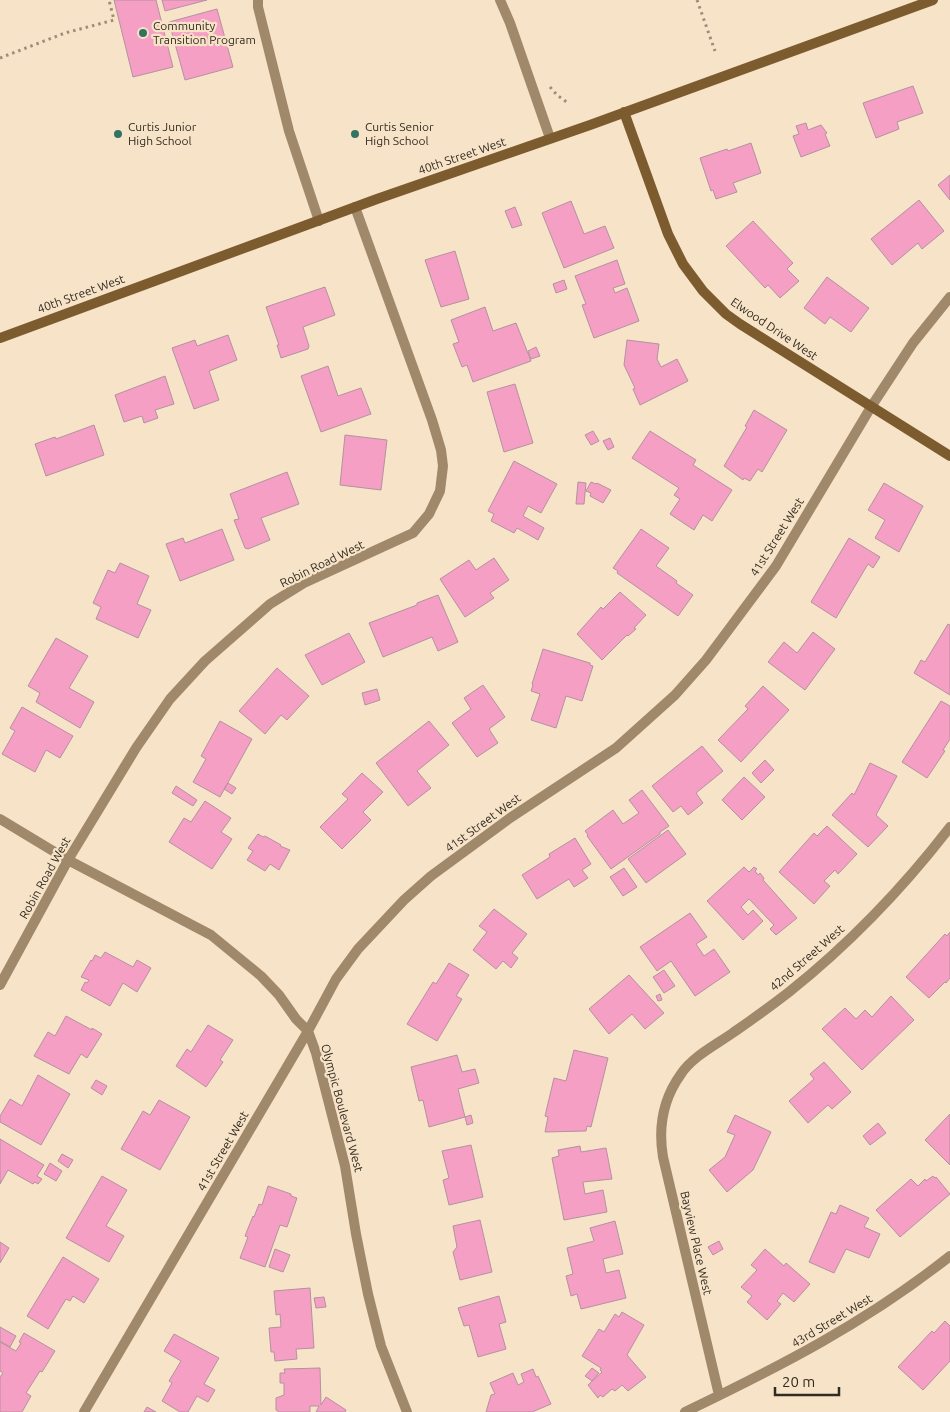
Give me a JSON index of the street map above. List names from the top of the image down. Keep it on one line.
{"streets":{"street":["40th Street West","Elwood Drive West","41st Street West","Robin Road West","42nd Street West","Olympic Boulevard West","Bayview Place West","43rd Street West"]},"crossings":[["40th Street West","Elwood Drive West"],["40th Street West","Robin Road West"],["Elwood Drive West","41st Street West"],["41st Street West","Olympic Boulevard West"],["Robin Road West","Olympic Boulevard West"],["42nd Street West","Bayview Place West"],["Bayview Place West","43rd Street West"]],"places":["Community Transition Program","Curtis Junior High School","Curtis Senior High School"],"scale_bar":"20 m"}
